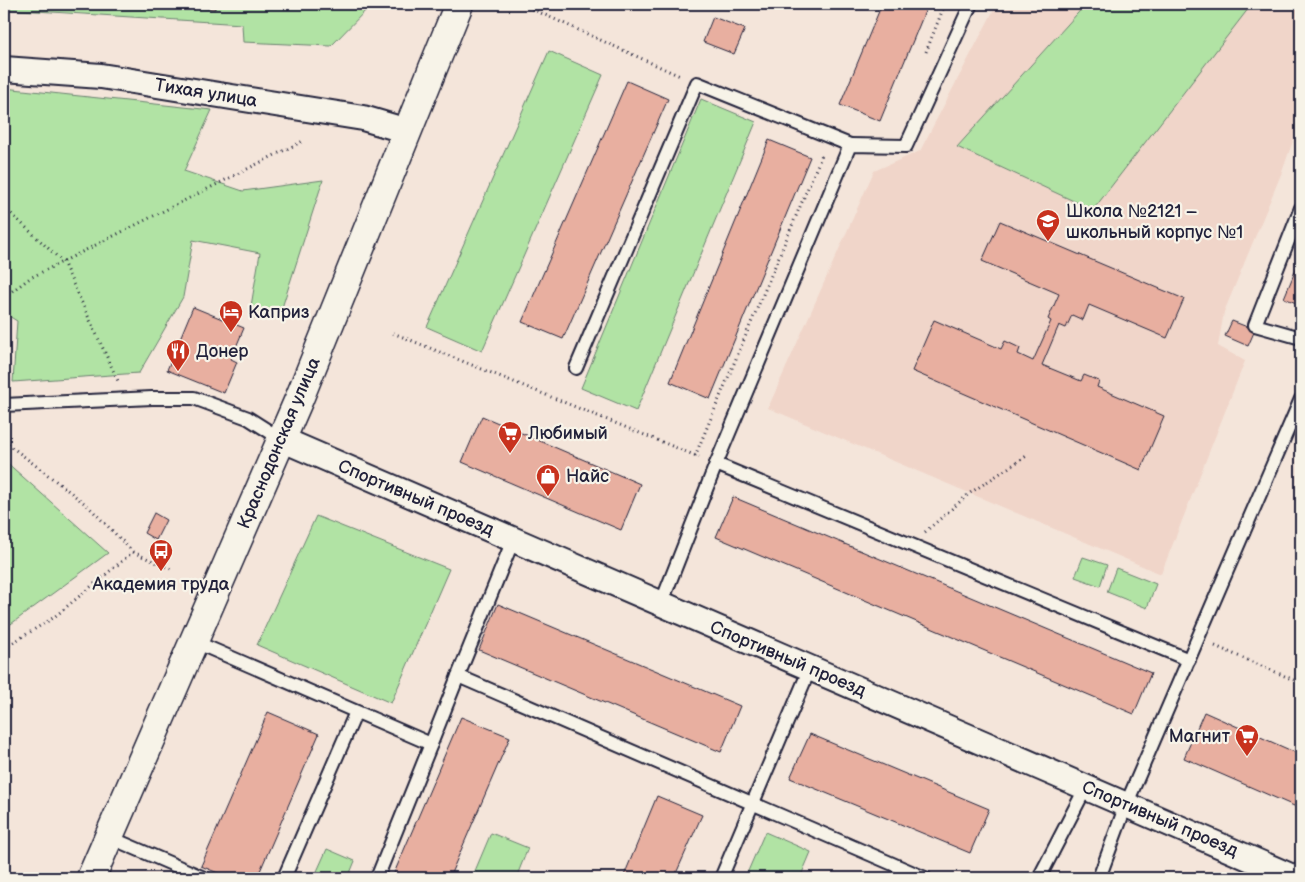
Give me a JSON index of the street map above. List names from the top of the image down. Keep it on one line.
{"streets":{"main road":["Краснодонская улица"],"street":["Тихая улица","Спортивный проезд"]},"crossings":[["Тихая улица","Краснодонская улица"],["Краснодонская улица","Спортивный проезд"]],"places":{"school or university":["Школа №2121 – школьный корпус №1"],"hotel":["Каприз"],"restaurant":["Донер"],"supermarket":["Любимый","Магнит"],"shop":["Найс"],"bus stop":["Академия труда"]}}
